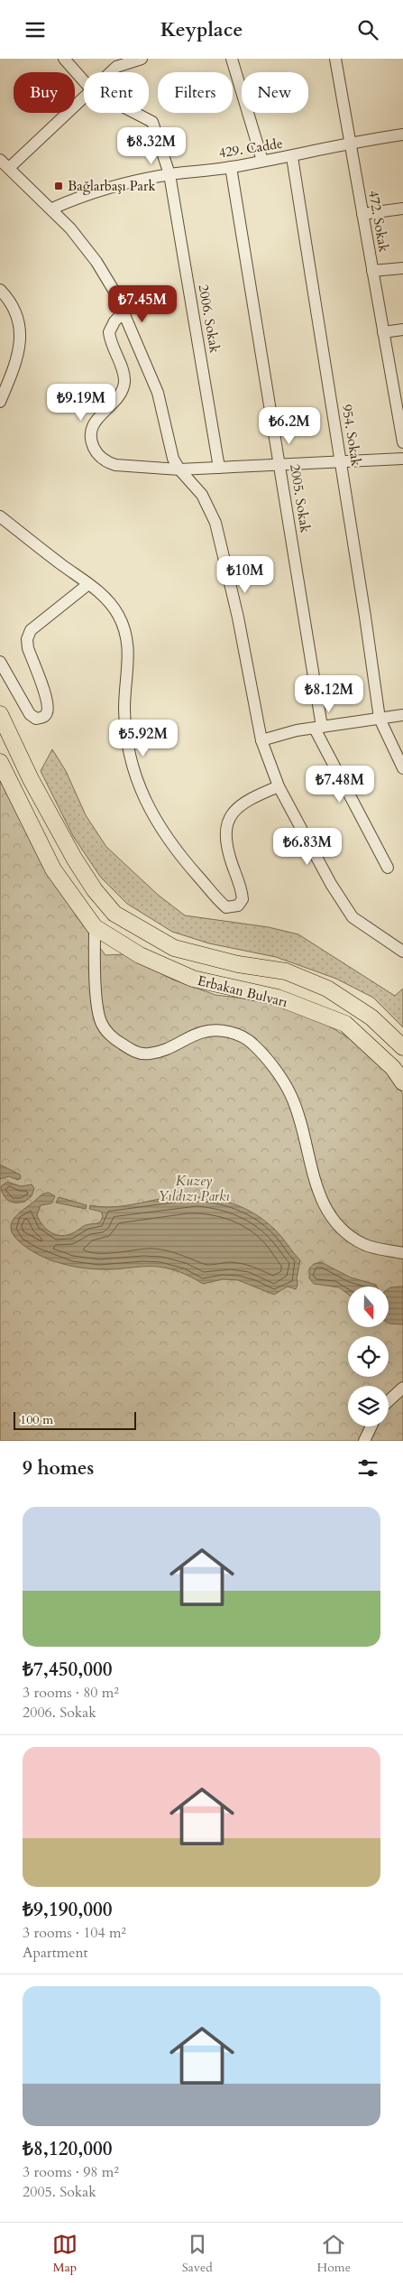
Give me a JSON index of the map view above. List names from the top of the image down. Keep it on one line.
{"streets":{"highway":["Erbakan Bulvarı"],"street":["429. Cadde","472. Sokak","2006. Sokak","954. Sokak","2005. Sokak"]},"crossings":[["429. Cadde","472. Sokak"],["429. Cadde","2006. Sokak"],["429. Cadde","954. Sokak"],["429. Cadde","2005. Sokak"]],"parks":["Kuzey Yıldızı Parkı"],"places":{"transit":["Bağlarbaşı Park"]},"scale_bar":"100 m","north":"bottom","page":{"header":"Keyplace","chip":["Buy","Rent","Filters","New"],"price":["₺8.32M","₺7.45M","₺9.19M","₺6.2M","₺10M","₺8.12M","₺5.92M","₺7.48M","₺6.83M"],"scale":"100 m","heading":"9 homes","list":[{"name":"₺7,450,000","note":"3 rooms · 80 m² · 2006. Sokak"},{"name":"₺9,190,000","note":"3 rooms · 104 m² · Apartment"},{"name":"₺8,120,000","note":"3 rooms · 98 m² · 2005. Sokak"}],"tabs":["Map","Saved","Home"]}}
